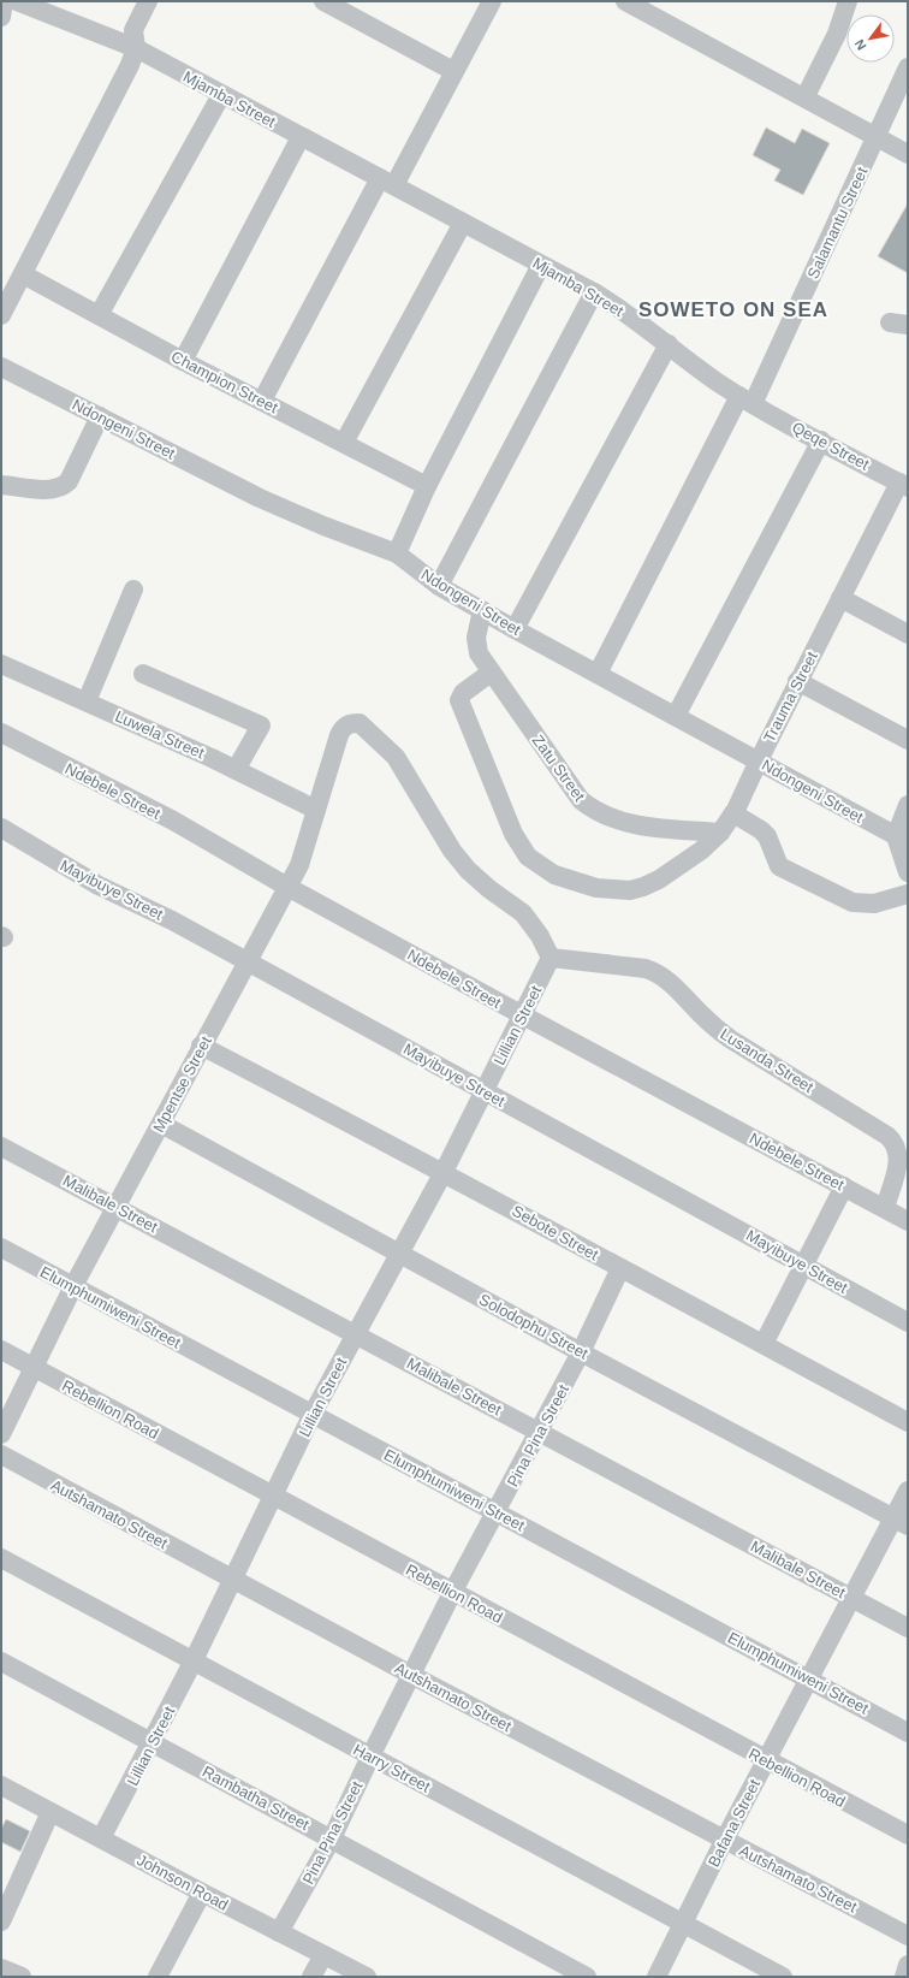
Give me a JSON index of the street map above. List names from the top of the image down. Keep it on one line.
{"streets":{"street":["Mjamba Street","Salamantu Street","Champion Street","Ndongeni Street","Qeqe Street","Trauma Street","Luwela Street","Zatu Street","Ndebele Street","Mayibuye Street","Lillian Street","Lusanda Street","Mpentse Street","Malibale Street","Sebote Street","Elumphumiweni Street","Solodophu Street","Rebellion Road","Pina Pina Street","Autshamato Street","Harry Street","Rambatha Street","Bafana Street","Johnson Road"]},"crossings":[["Mjamba Street","Salamantu Street"],["Mjamba Street","Qeqe Street"],["Salamantu Street","Ndongeni Street"],["Salamantu Street","Qeqe Street"],["Ndongeni Street","Trauma Street"],["Ndongeni Street","Zatu Street"],["Qeqe Street","Trauma Street"],["Trauma Street","Zatu Street"],["Luwela Street","Mpentse Street"],["Ndebele Street","Lillian Street"],["Ndebele Street","Lusanda Street"],["Ndebele Street","Mpentse Street"],["Mayibuye Street","Lillian Street"],["Mayibuye Street","Mpentse Street"],["Lillian Street","Lusanda Street"],["Lillian Street","Mpentse Street"],["Lillian Street","Malibale Street"],["Lillian Street","Sebote Street"],["Lillian Street","Elumphumiweni Street"],["Lillian Street","Solodophu Street"],["Lillian Street","Rebellion Road"],["Lillian Street","Autshamato Street"],["Lillian Street","Harry Street"],["Lillian Street","Rambatha Street"],["Lillian Street","Johnson Road"],["Lusanda Street","Mpentse Street"],["Mpentse Street","Malibale Street"],["Mpentse Street","Sebote Street"],["Mpentse Street","Elumphumiweni Street"],["Mpentse Street","Solodophu Street"],["Mpentse Street","Rebellion Road"],["Malibale Street","Pina Pina Street"],["Malibale Street","Bafana Street"],["Sebote Street","Pina Pina Street"],["Elumphumiweni Street","Pina Pina Street"],["Elumphumiweni Street","Bafana Street"],["Solodophu Street","Pina Pina Street"],["Solodophu Street","Bafana Street"],["Rebellion Road","Pina Pina Street"],["Rebellion Road","Bafana Street"],["Pina Pina Street","Autshamato Street"],["Pina Pina Street","Harry Street"],["Pina Pina Street","Rambatha Street"],["Pina Pina Street","Johnson Road"],["Autshamato Street","Bafana Street"],["Harry Street","Bafana Street"]],"districts":["SOWETO ON SEA"],"north":"bottom left"}
